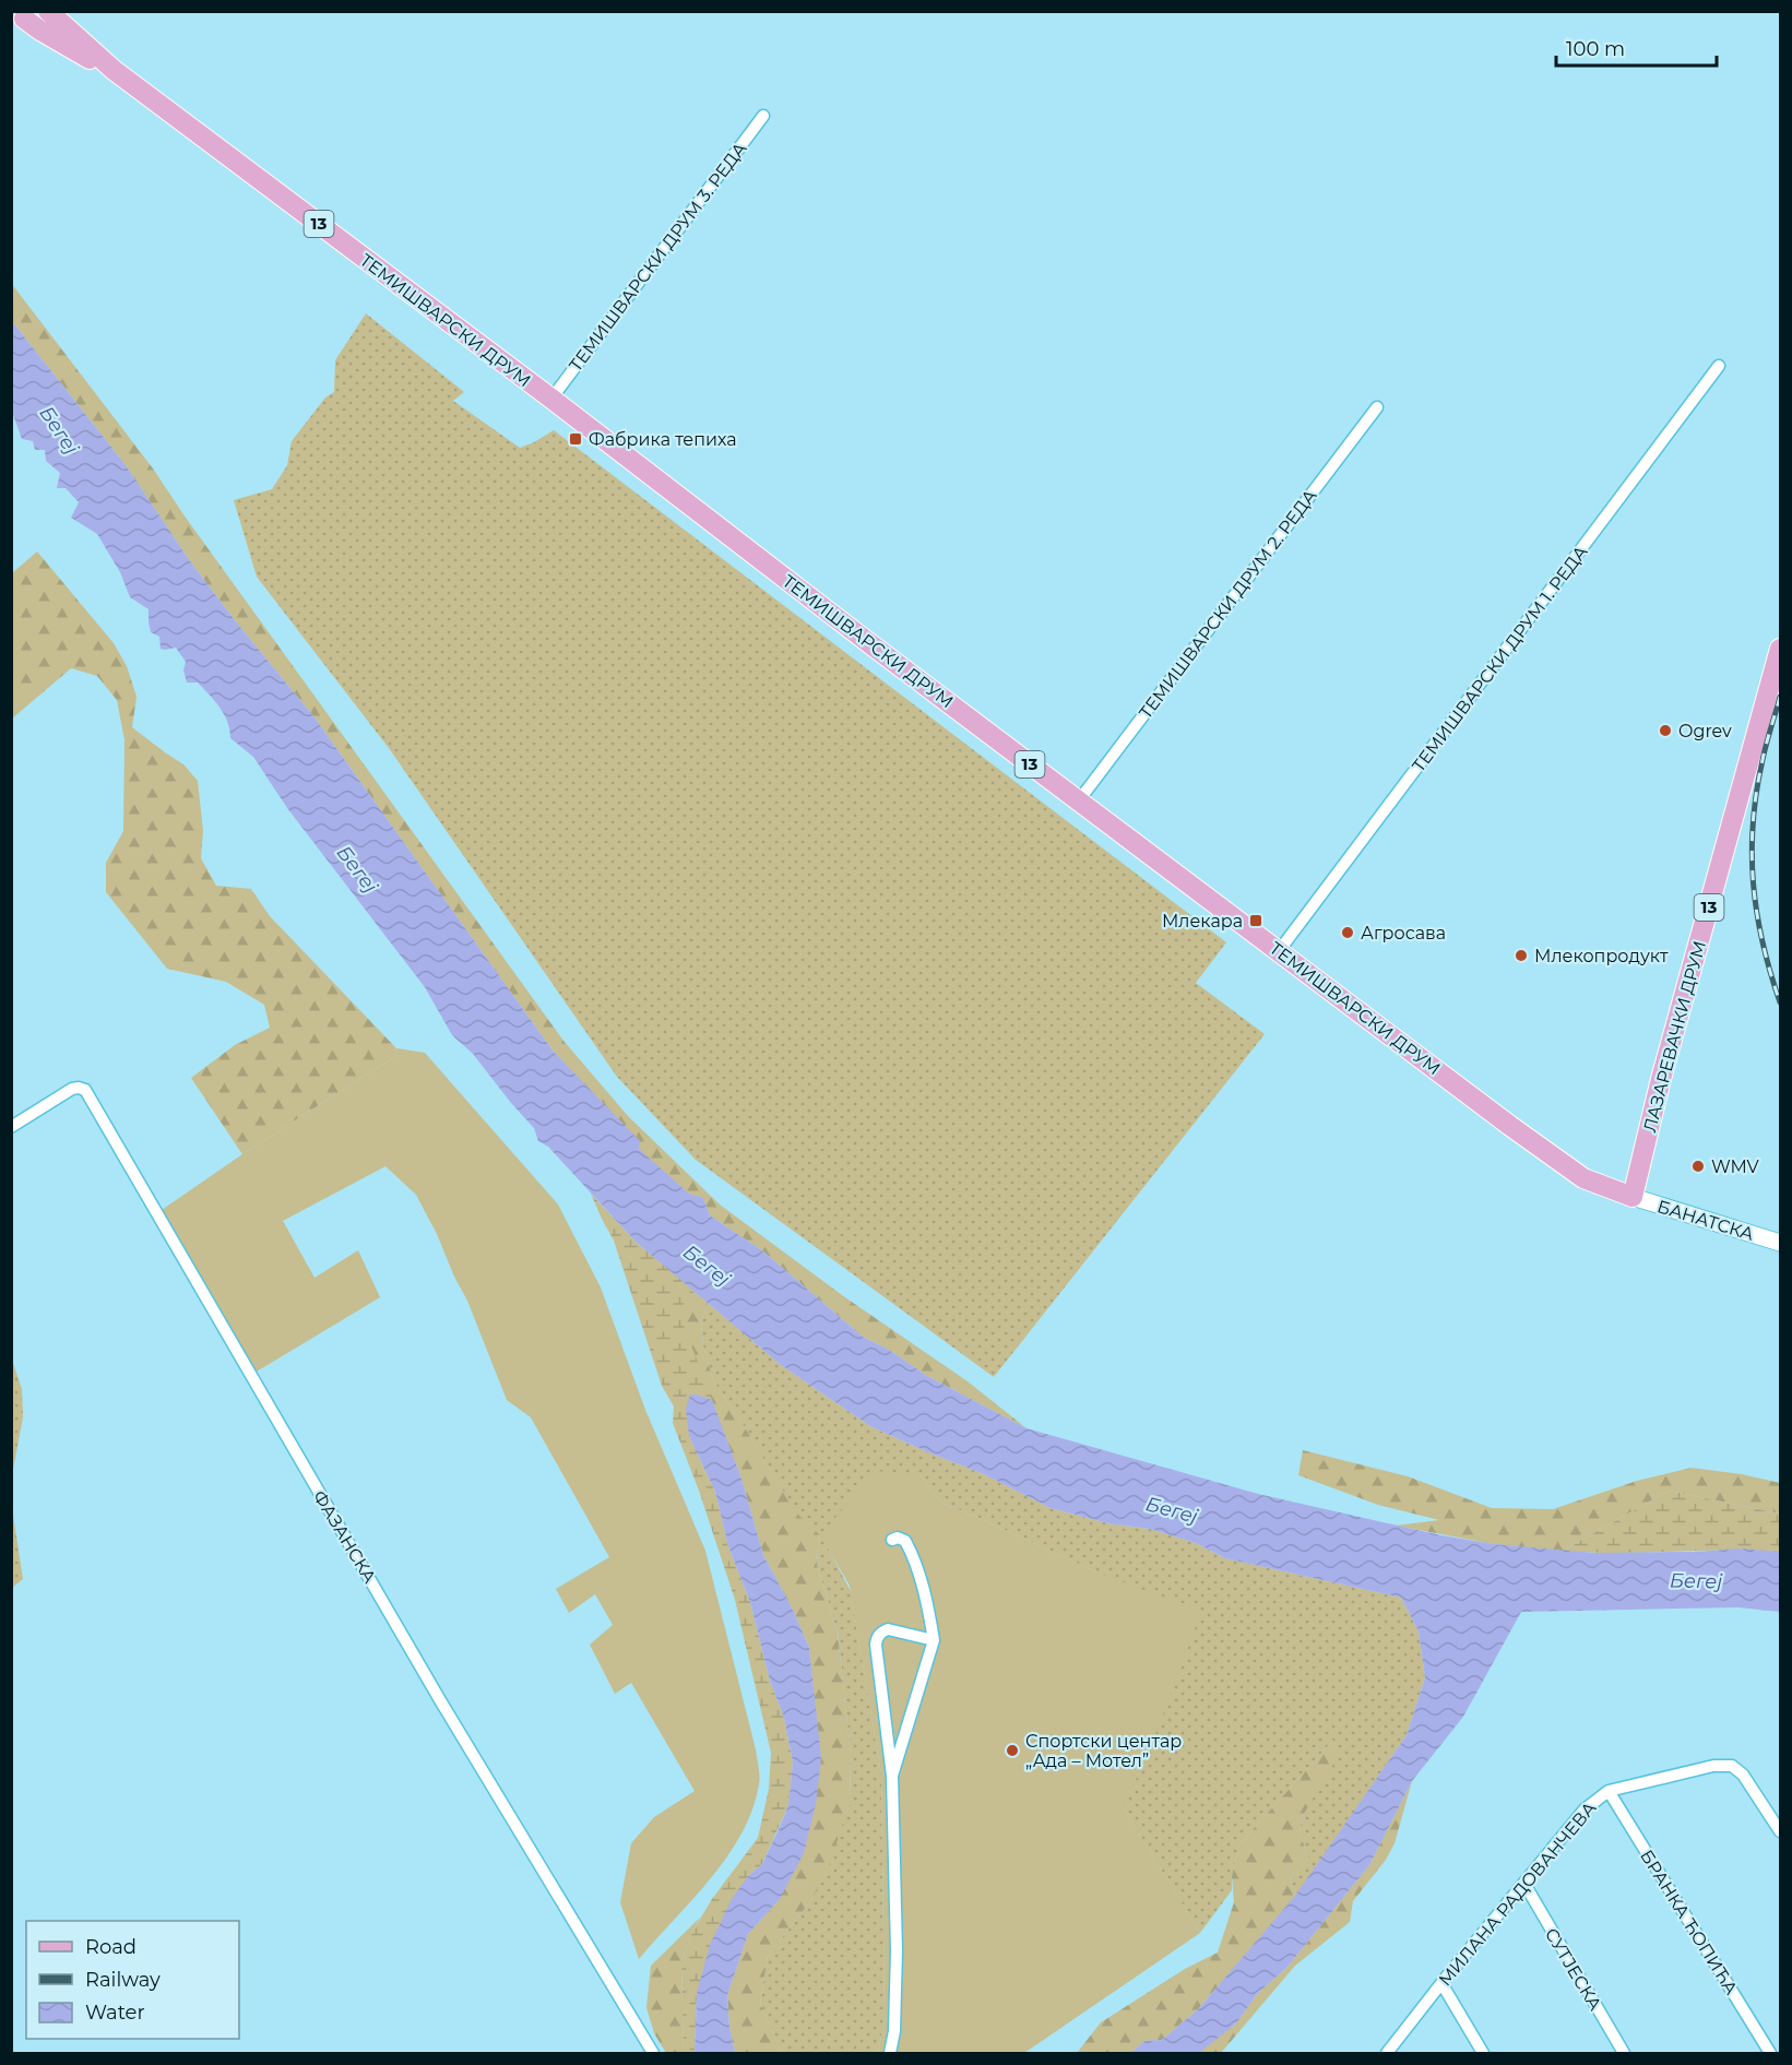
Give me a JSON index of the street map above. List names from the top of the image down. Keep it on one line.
{"streets":{"main road":["13","ТЕМИШВАРСКИ ДРУМ","ЛАЗАРЕВАЧКИ ДРУМ","БАНАТСКА"],"street":["ТЕМИШВАРСКИ ДРУМ 3. РЕДА","ТЕМИШВАРСКИ ДРУМ 2. РЕДА","ТЕМИШВАРСКИ ДРУМ 1. РЕДА","ФАЗАНСКА","МИЛАНА РАДОВАНЧЕВА","БРАНКА ЋОПИЋА","СУТЈЕСКА"]},"crossings":[["ТЕМИШВАРСКИ ДРУМ 3. РЕДА","ТЕМИШВАРСКИ ДРУМ"],["ТЕМИШВАРСКИ ДРУМ","ТЕМИШВАРСКИ ДРУМ 2. РЕДА"],["ТЕМИШВАРСКИ ДРУМ","ТЕМИШВАРСКИ ДРУМ 1. РЕДА"],["ТЕМИШВАРСКИ ДРУМ","ЛАЗАРЕВАЧКИ ДРУМ"],["ТЕМИШВАРСКИ ДРУМ","БАНАТСКА"],["ЛАЗАРЕВАЧКИ ДРУМ","БАНАТСКА"],["МИЛАНА РАДОВАНЧЕВА","БРАНКА ЋОПИЋА"],["МИЛАНА РАДОВАНЧЕВА","СУТЈЕСКА"]],"water":["Бегеј"],"places":{"transit":["Фабрика тепиха","Млекара"],"other":["Ogrev","Агросава","Млекопродукт","WMV","Спортски центар „Ада – Мотел”"]},"legend":["Road","Railway","Water"],"scale_bar":"100 m"}
